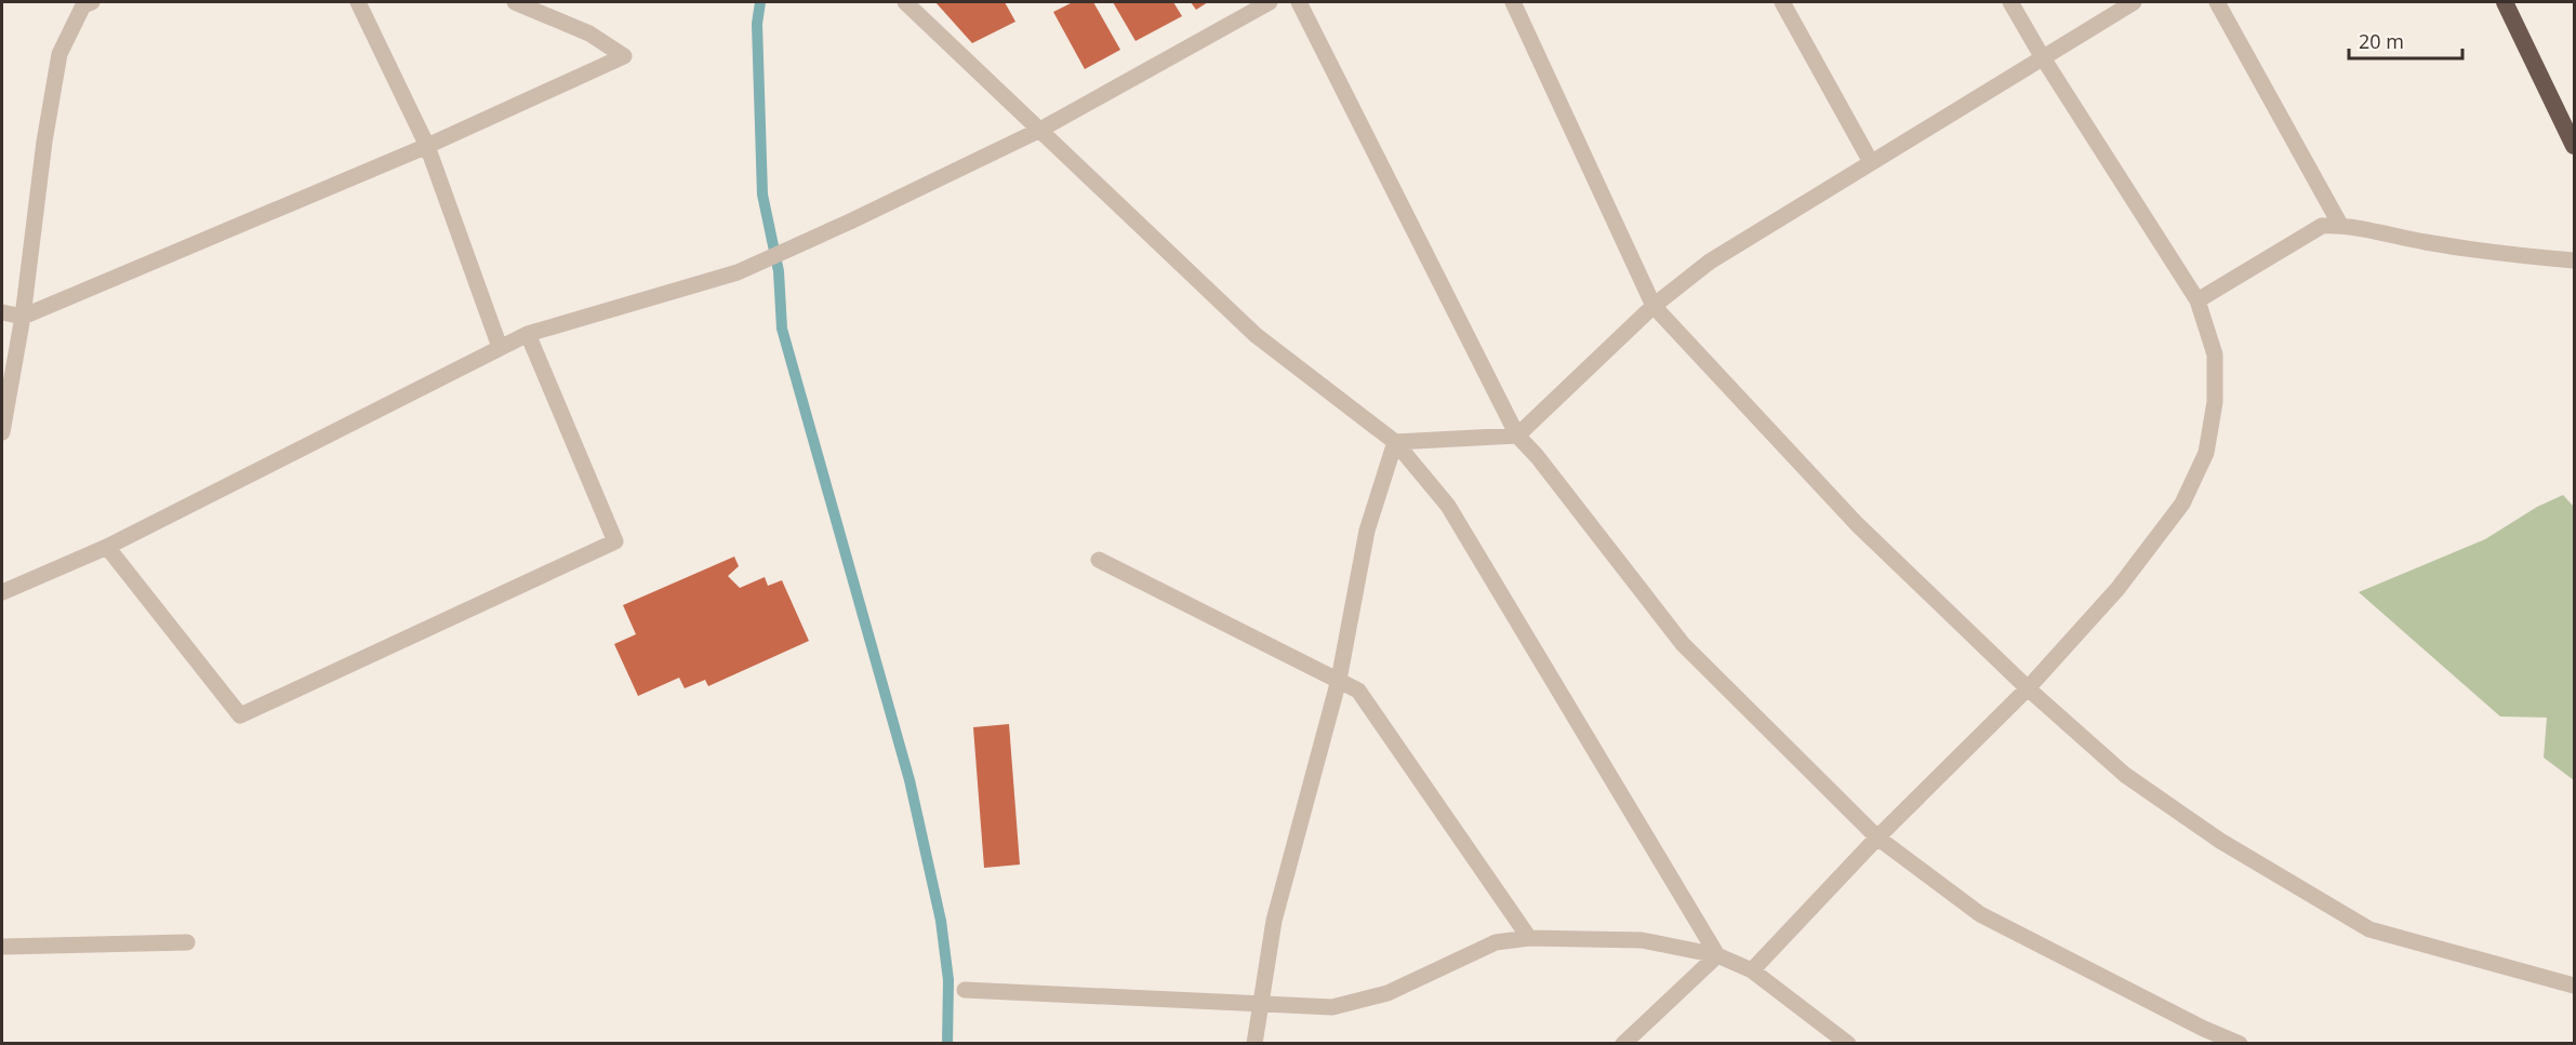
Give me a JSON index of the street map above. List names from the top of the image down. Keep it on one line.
{"scale_bar":"20 m"}
